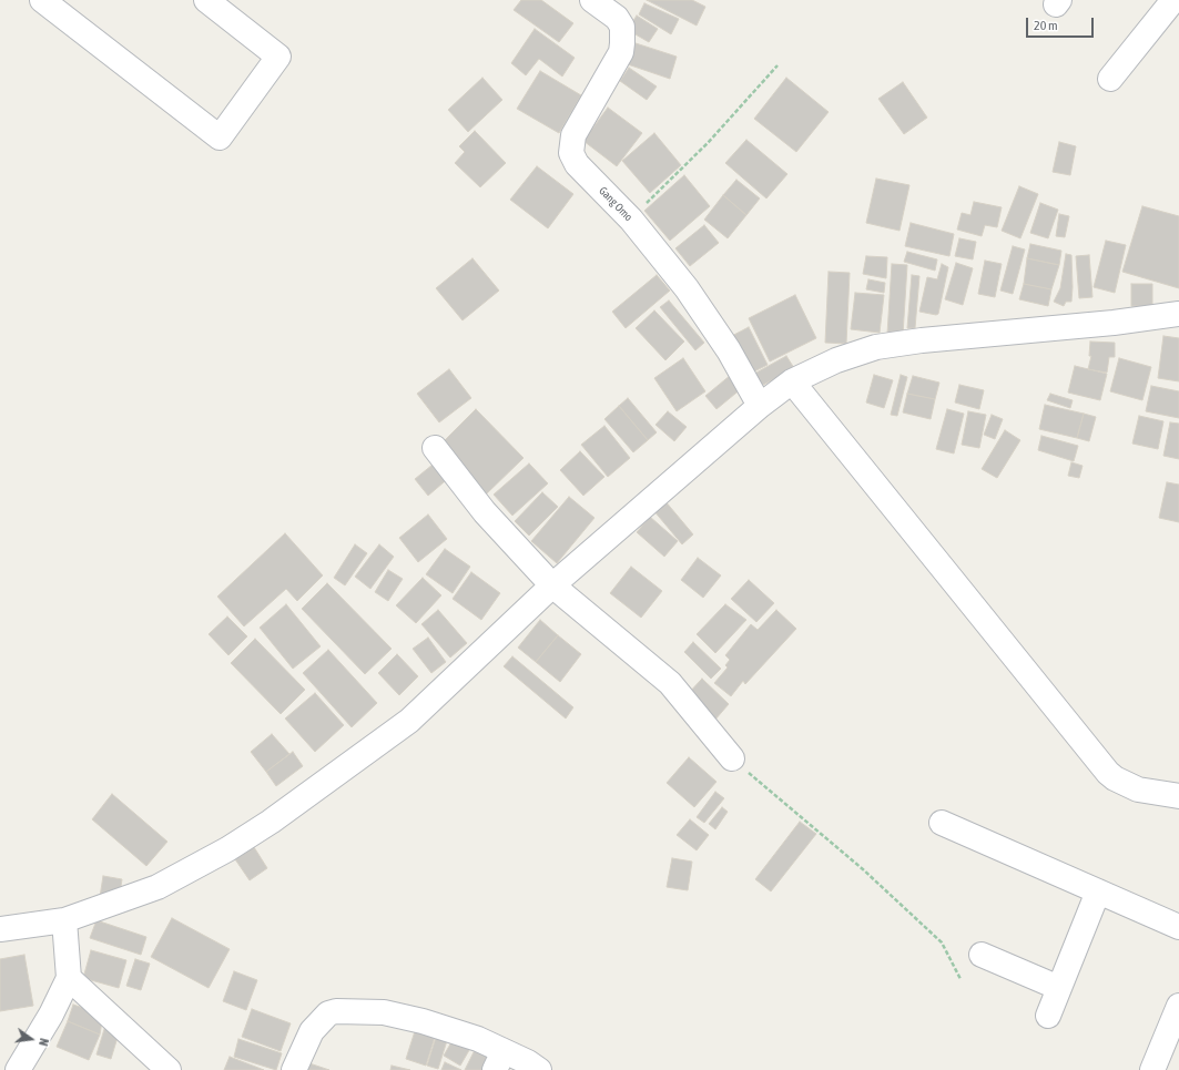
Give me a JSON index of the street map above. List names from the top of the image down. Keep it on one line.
{"streets":{"street":["Gang Omo"]},"scale_bar":"20 m","north":"right"}
